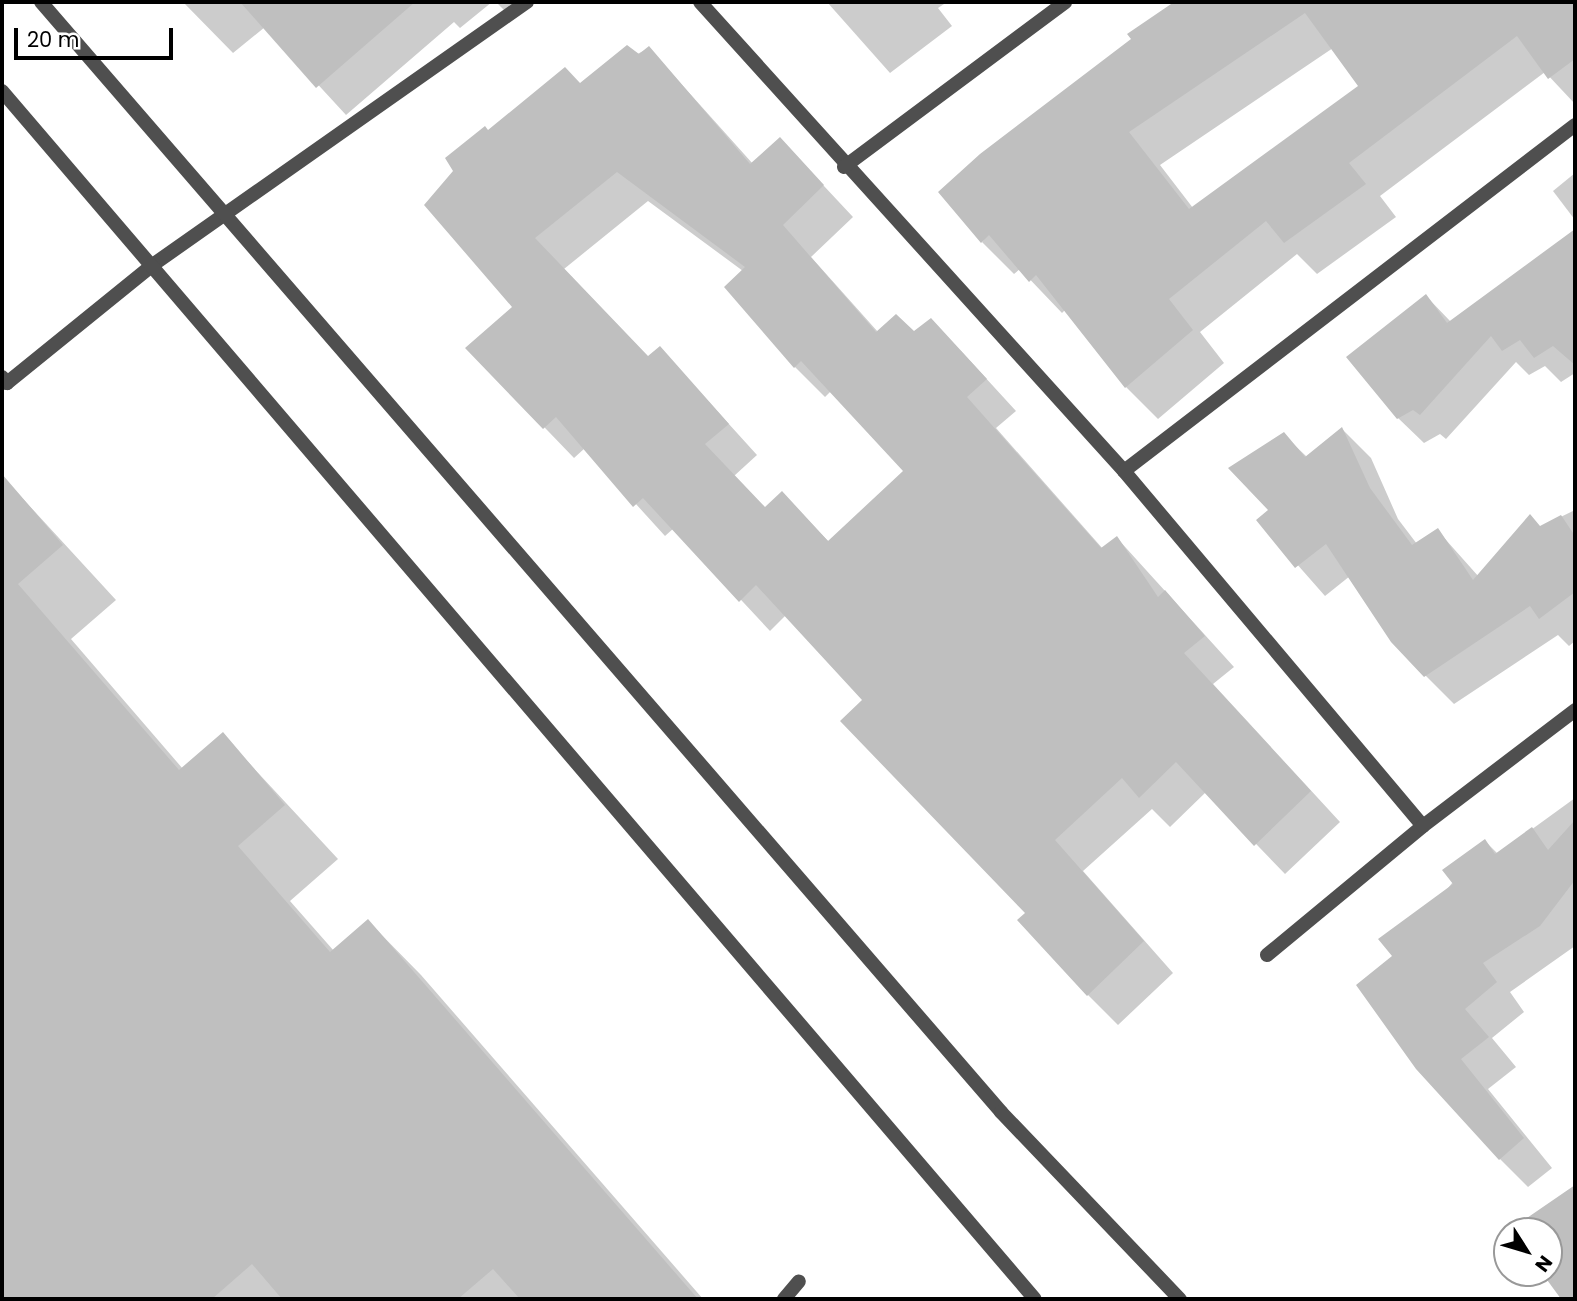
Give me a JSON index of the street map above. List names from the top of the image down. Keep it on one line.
{"scale_bar":"20 m","north":"bottom right"}
